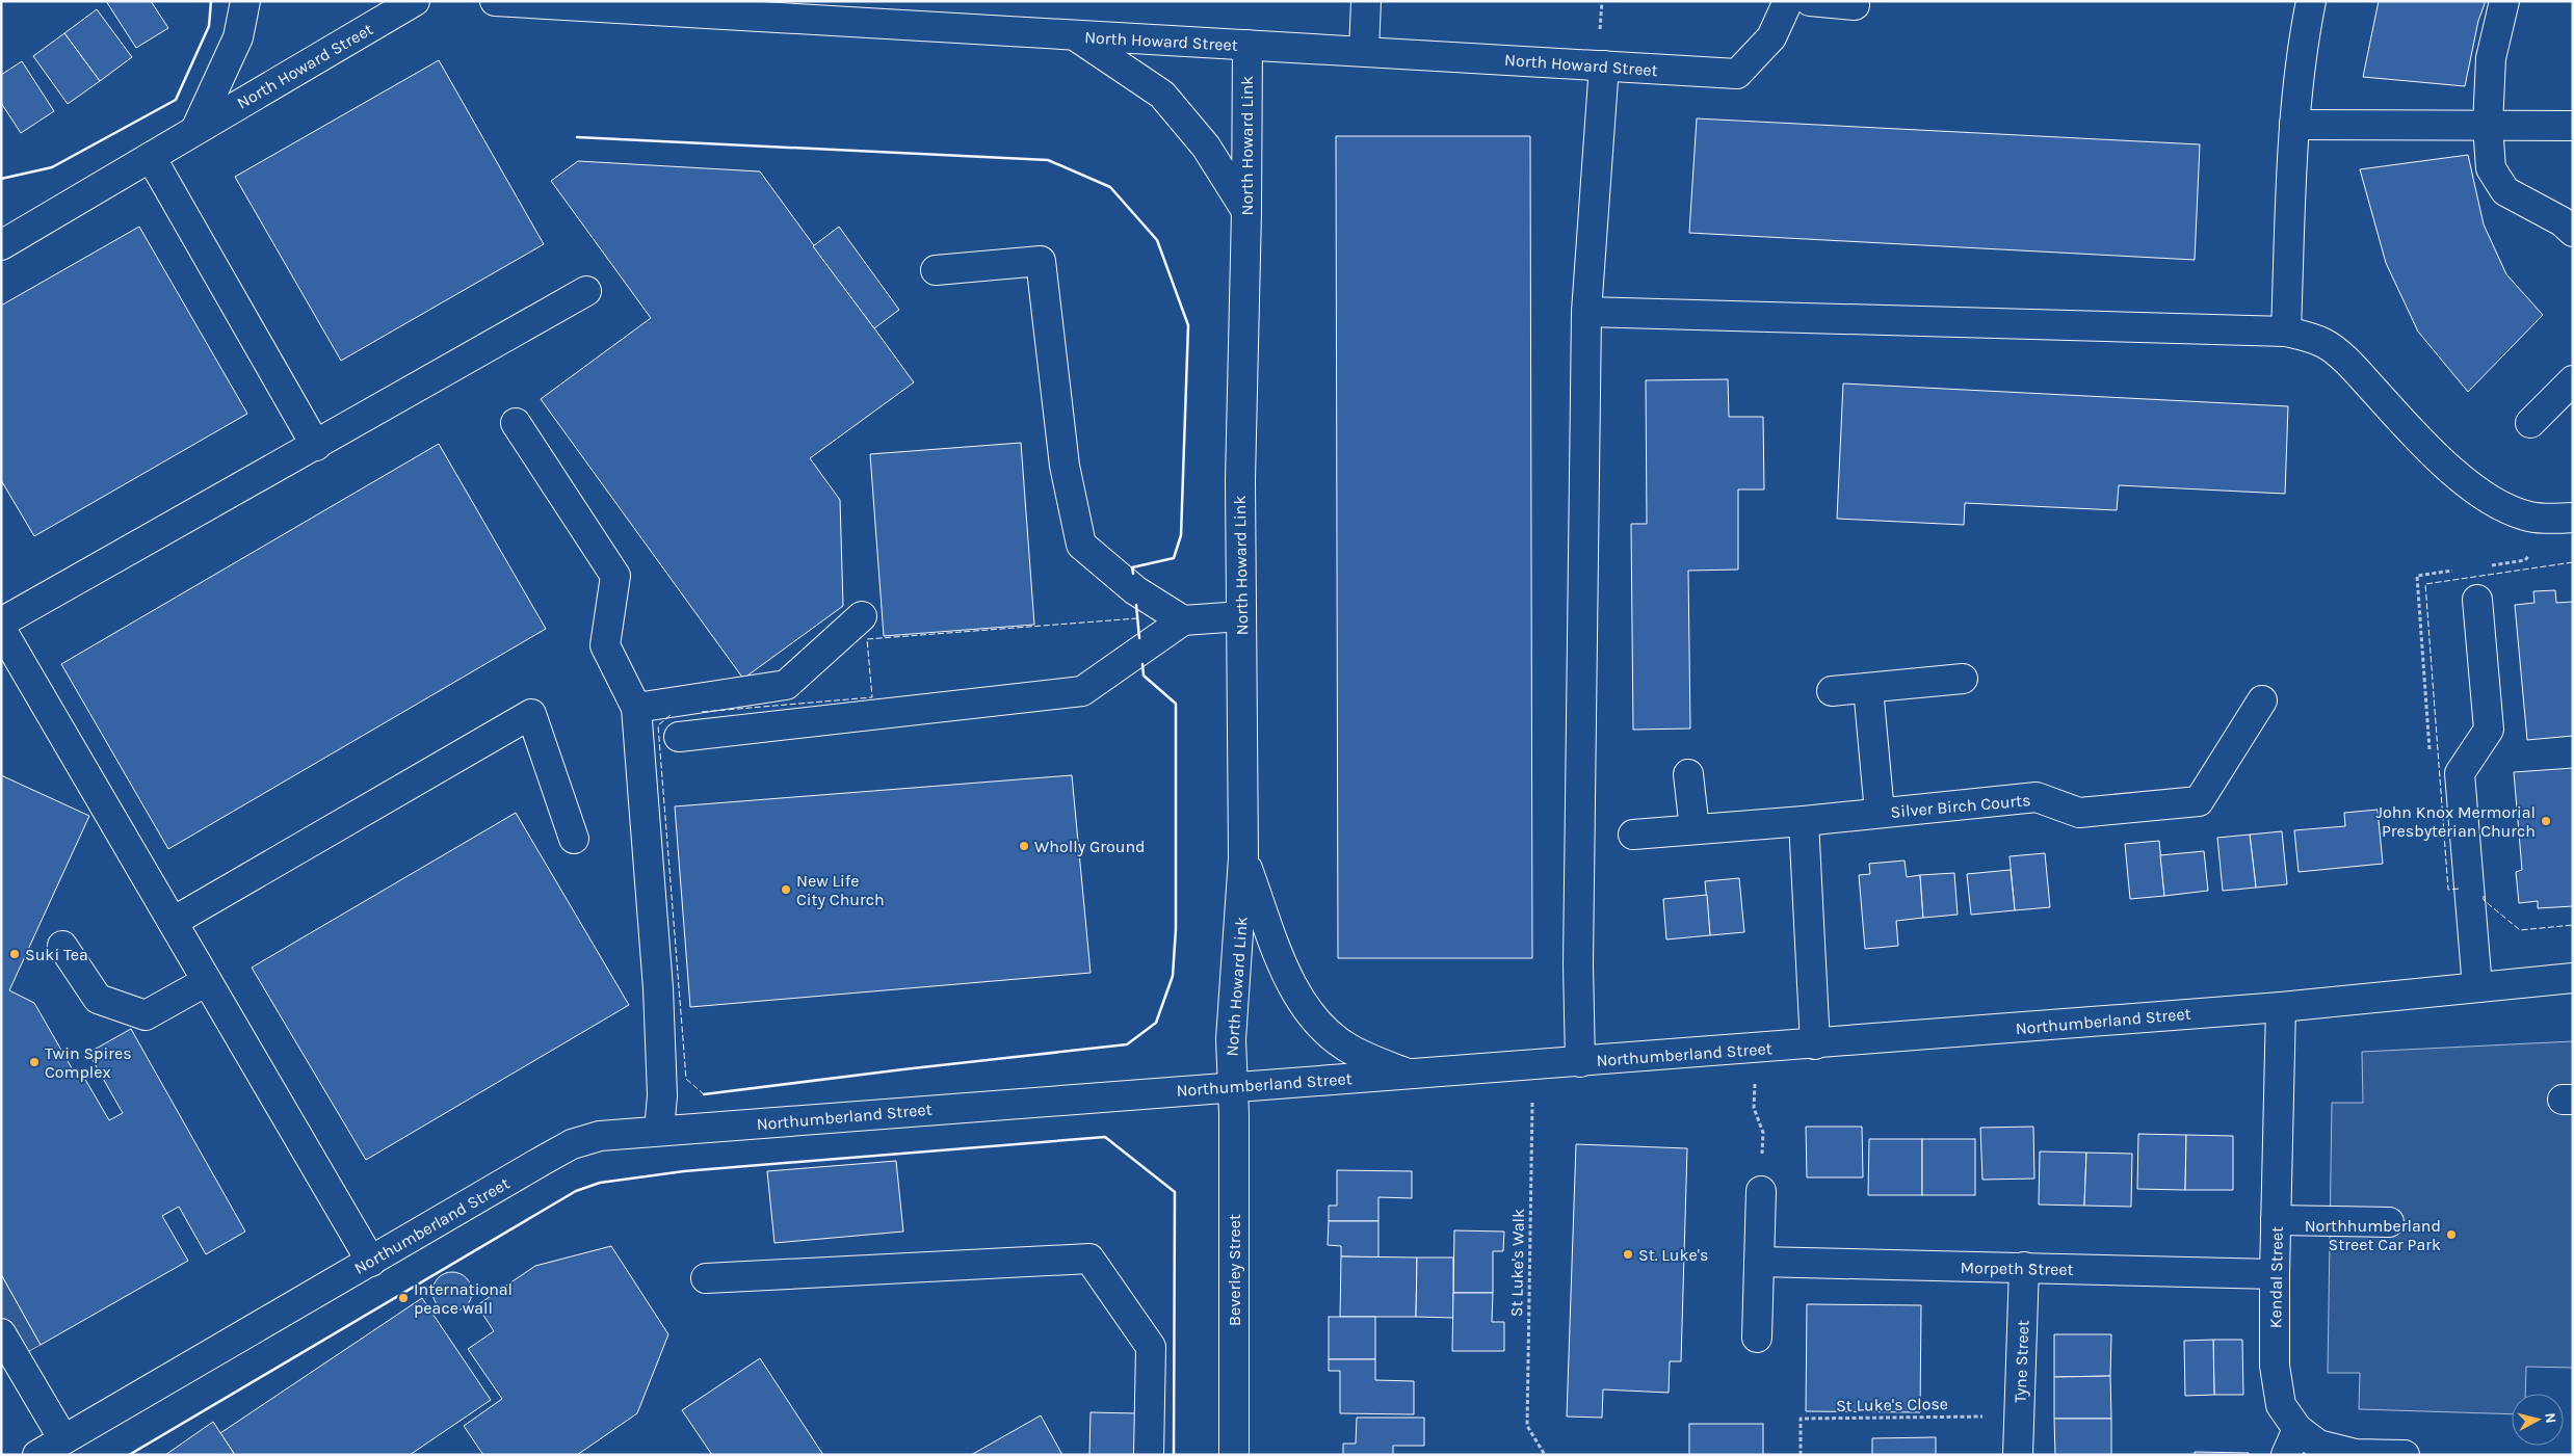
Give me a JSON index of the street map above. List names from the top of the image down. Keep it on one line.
{"streets":{"street":["North Howard Street","North Howard Link","Silver Birch Courts","Northumberland Street","Morpeth Street","Beverley Street","Kendal Street","Tyne Street"],"path":["St Luke's Walk","St Luke's Close"]},"crossings":[["North Howard Street","North Howard Link"],["North Howard Link","Northumberland Street"],["North Howard Link","Beverley Street"],["Northumberland Street","St Luke's Walk"],["Northumberland Street","Beverley Street"],["Northumberland Street","Kendal Street"],["Morpeth Street","Kendal Street"],["Morpeth Street","Tyne Street"],["Tyne Street","St Luke's Close"]],"places":["John Knox Mermorial Presbyterian Church","Wholly Ground","New Life City Church","Suki Tea","Twin Spires Complex","Northhumberland Street Car Park","St. Luke's","International peace wall"],"north":"right"}
